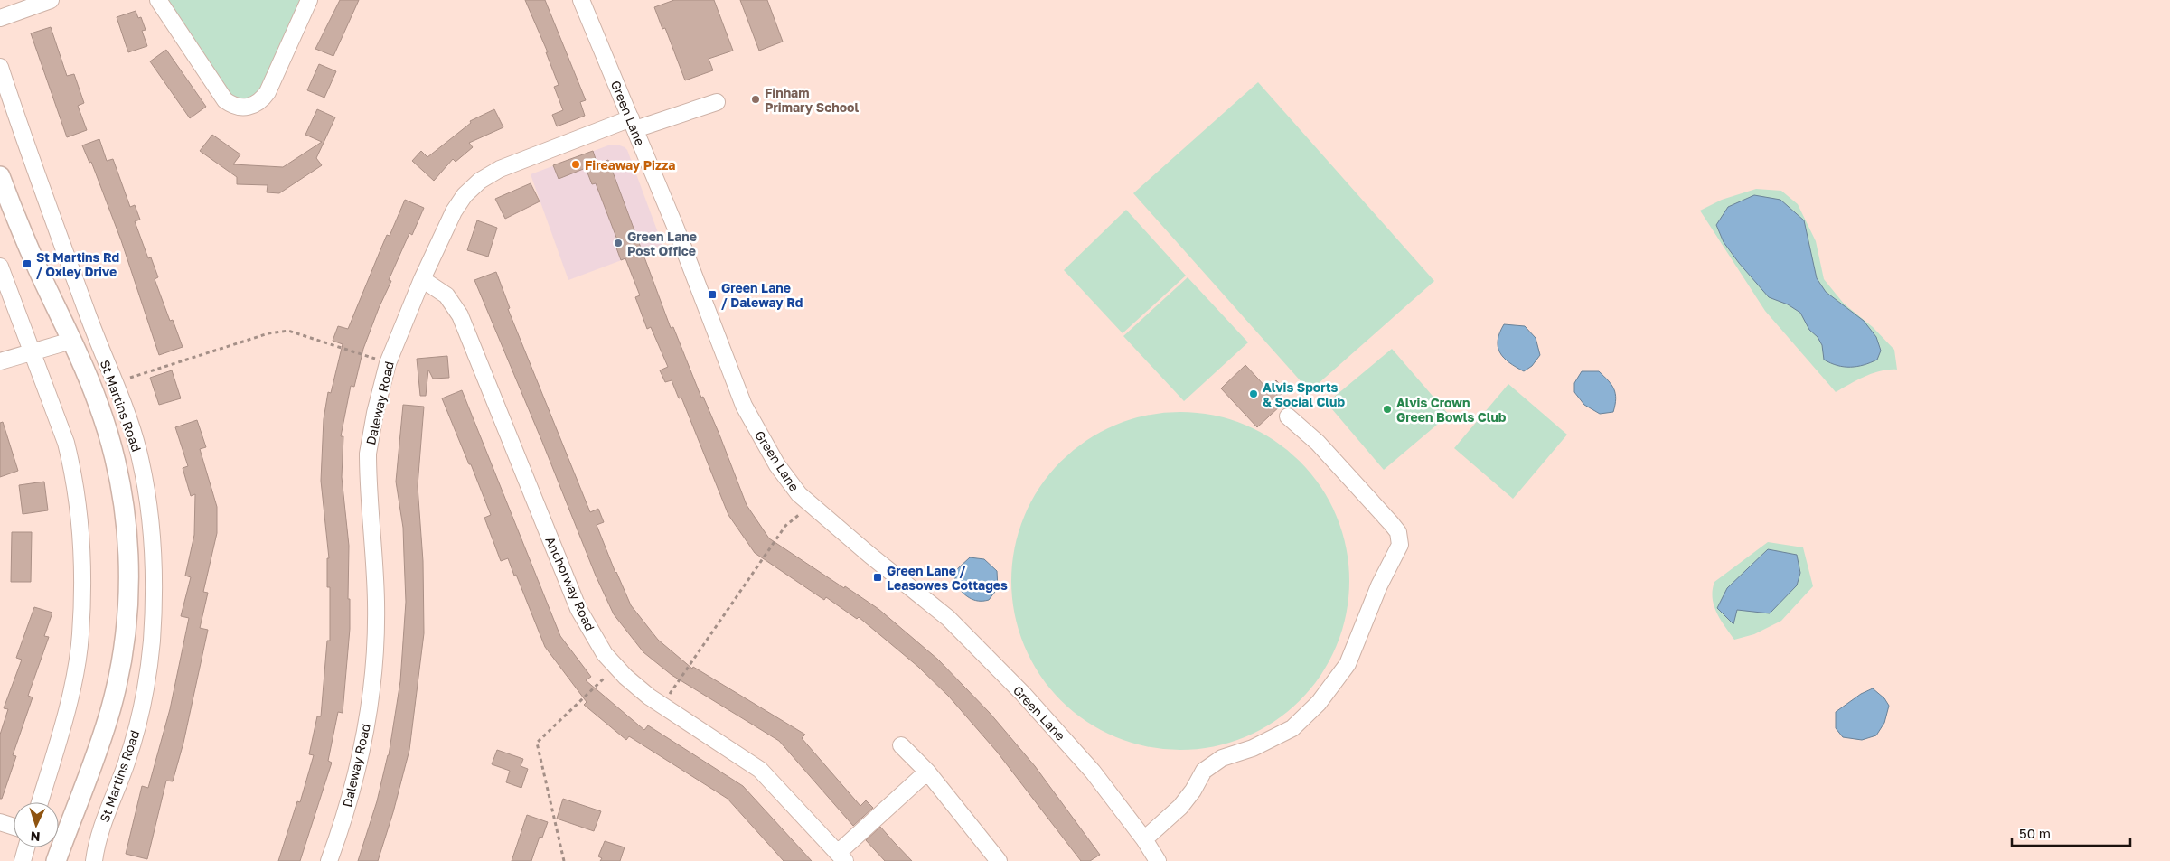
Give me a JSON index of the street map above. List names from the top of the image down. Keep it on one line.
{"streets":{"main road":["St Martins Road"],"street":["Green Lane","Daleway Road","Anchorway Road"]},"crossings":[["Green Lane","Daleway Road"],["Daleway Road","Anchorway Road"]],"places":{"other":["Finham Primary School","Fireaway Pizza","Green Lane Post Office","Alvis Sports & Social Club","Alvis Crown Green Bowls Club"],"transit":["St Martins Rd / Oxley Drive","Green Lane / Daleway Rd","Green Lane / Leasowes Cottages"]},"scale_bar":"50 m","north":"bottom"}
